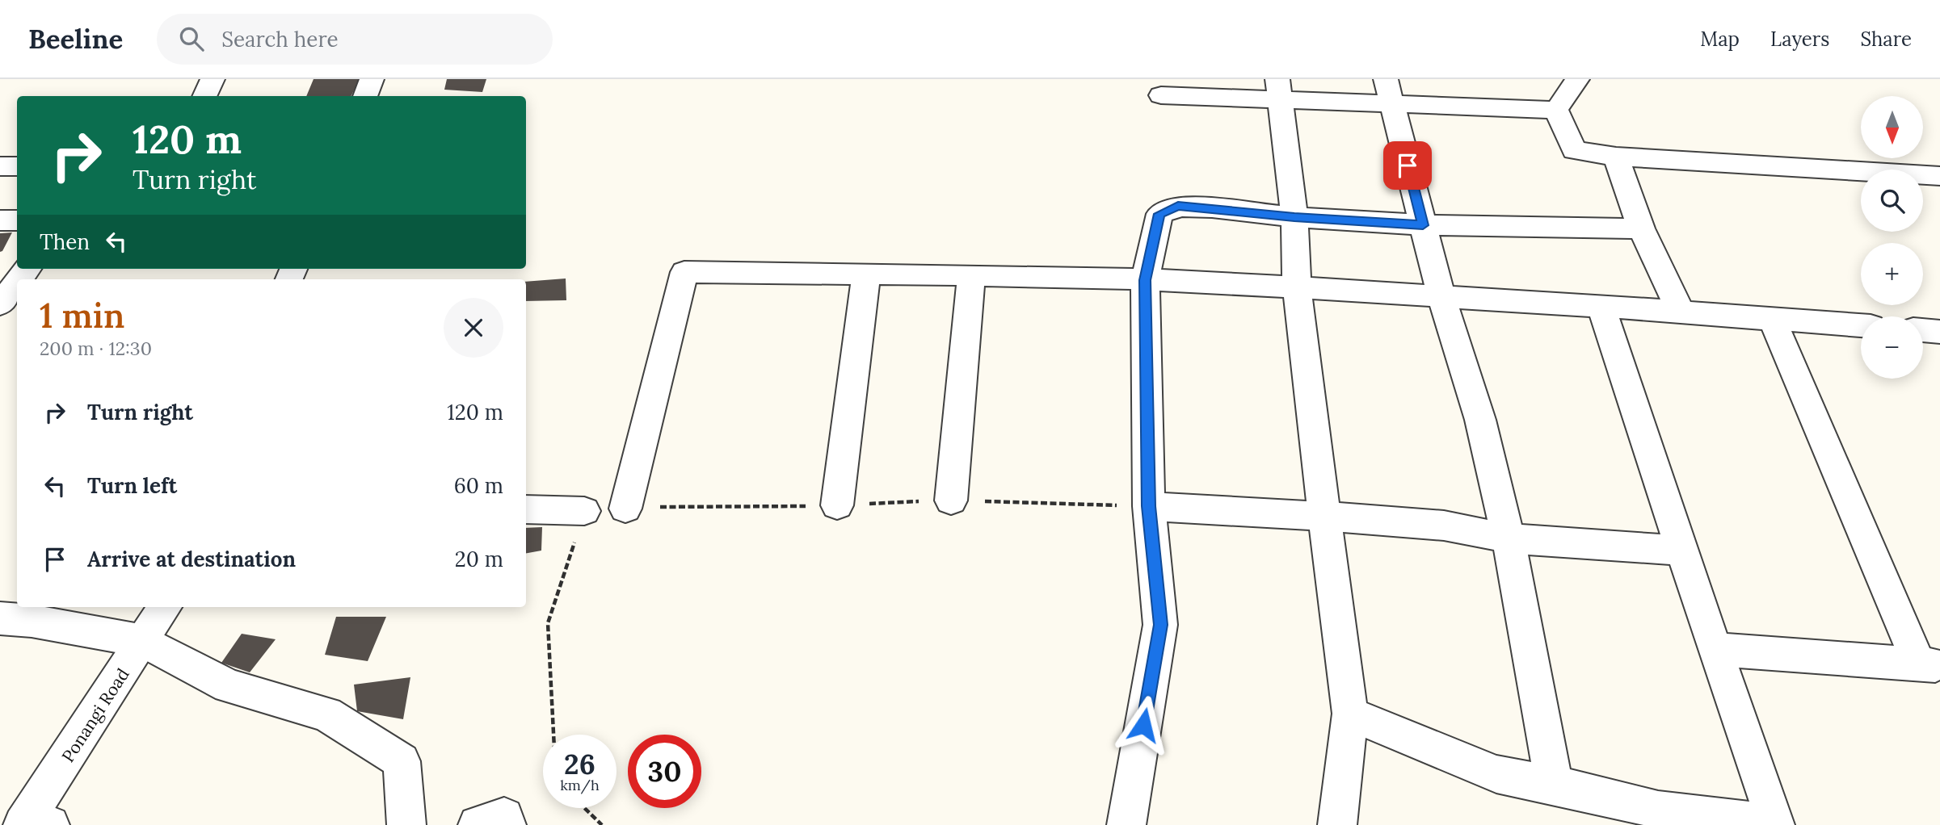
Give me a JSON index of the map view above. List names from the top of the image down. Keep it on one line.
{"streets":{"street":["Ponangi Road"]},"north":"bottom","page":{"header":"Beeline","search":"Search here","nav":["Map","Layers","Share"],"map_buttons":["+","−"],"turn":["120 m","Turn right"],"then":"Then","heading":["1 min","200 m · 12:30"],"list":[{"name":"Turn right","value":"120 m"},{"name":"Turn left","value":"60 m"},{"name":"Arrive at destination","value":"20 m"}],"speed":"26 km/h","limit":"30"}}
